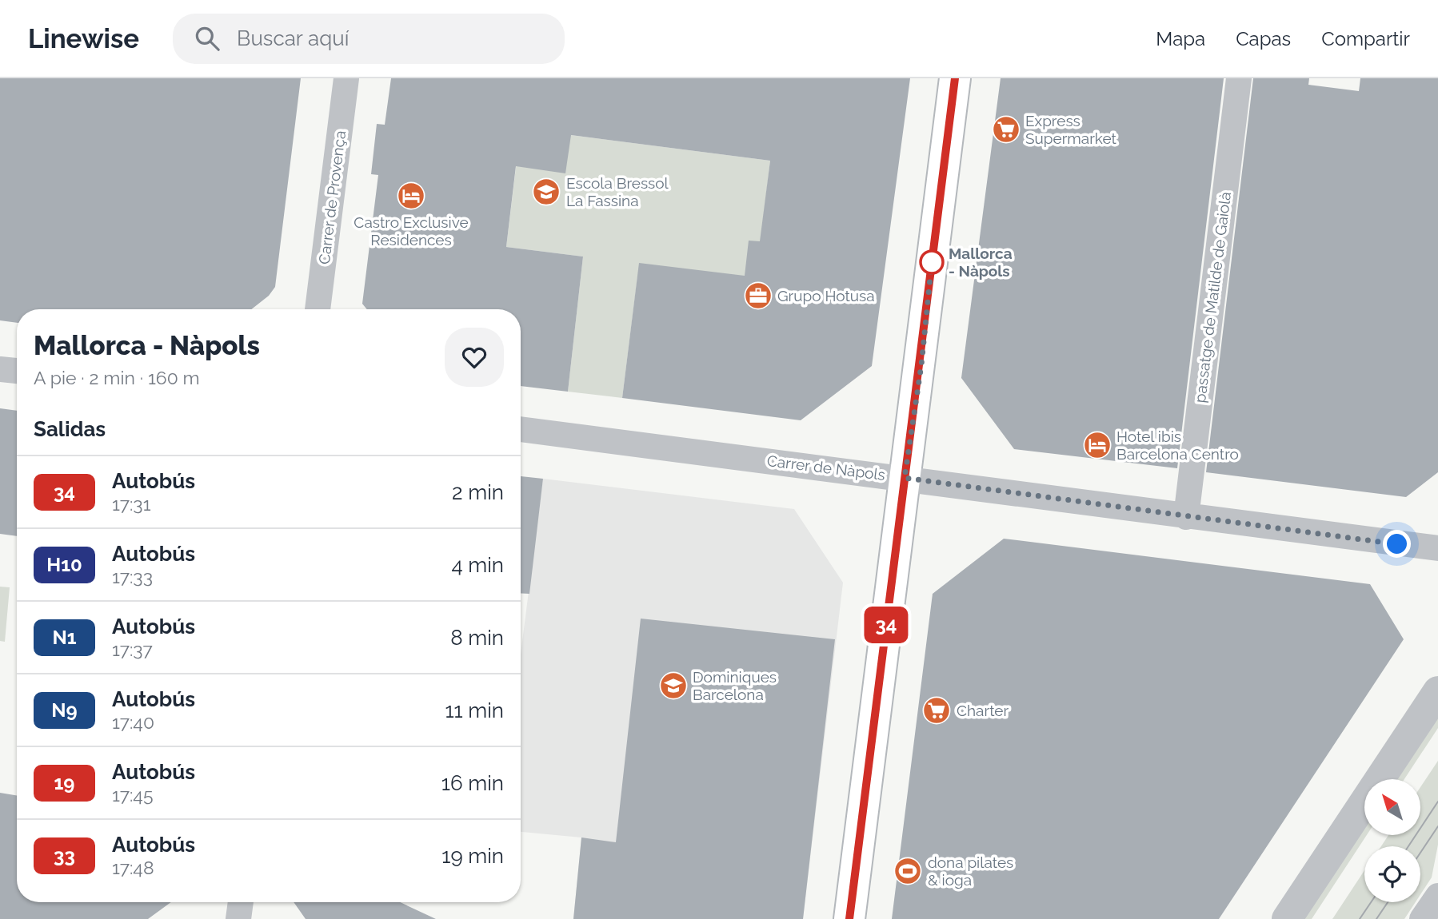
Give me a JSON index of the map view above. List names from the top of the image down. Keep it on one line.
{"streets":{"street":["Carrer de Provença","passatge de Matilde de Gaiolà","Carrer de Nàpols"]},"crossings":[["passatge de Matilde de Gaiolà","Carrer de Nàpols"]],"places":{"supermarket":["Express Supermarket","Charter"],"school or university":["Escola Bressol La Fassina","Dominiques Barcelona"],"hotel":["Castro Exclusive Residences","Hotel ibis Barcelona Centro"],"other":["Mallorca - Nàpols"],"office":["Grupo Hotusa"],"sports":["dona pilates & ioga"]},"lines":["bus line 34"],"north":"top left","page":{"header":"Linewise","search":"Buscar aquí","nav":["Mapa","Capas","Compartir"],"on_map":"34","heading":[["Mallorca - Nàpols","A pie · 2 min · 160 m"],"Salidas"],"list":[{"mark":"34","name":"Autobús","note":"17:31","value":"2 min"},{"mark":"H10","name":"Autobús","note":"17:33","value":"4 min"},{"mark":"N1","name":"Autobús","note":"17:37","value":"8 min"},{"mark":"N9","name":"Autobús","note":"17:40","value":"11 min"},{"mark":"19","name":"Autobús","note":"17:45","value":"16 min"},{"mark":"33","name":"Autobús","note":"17:48","value":"19 min"}]}}
